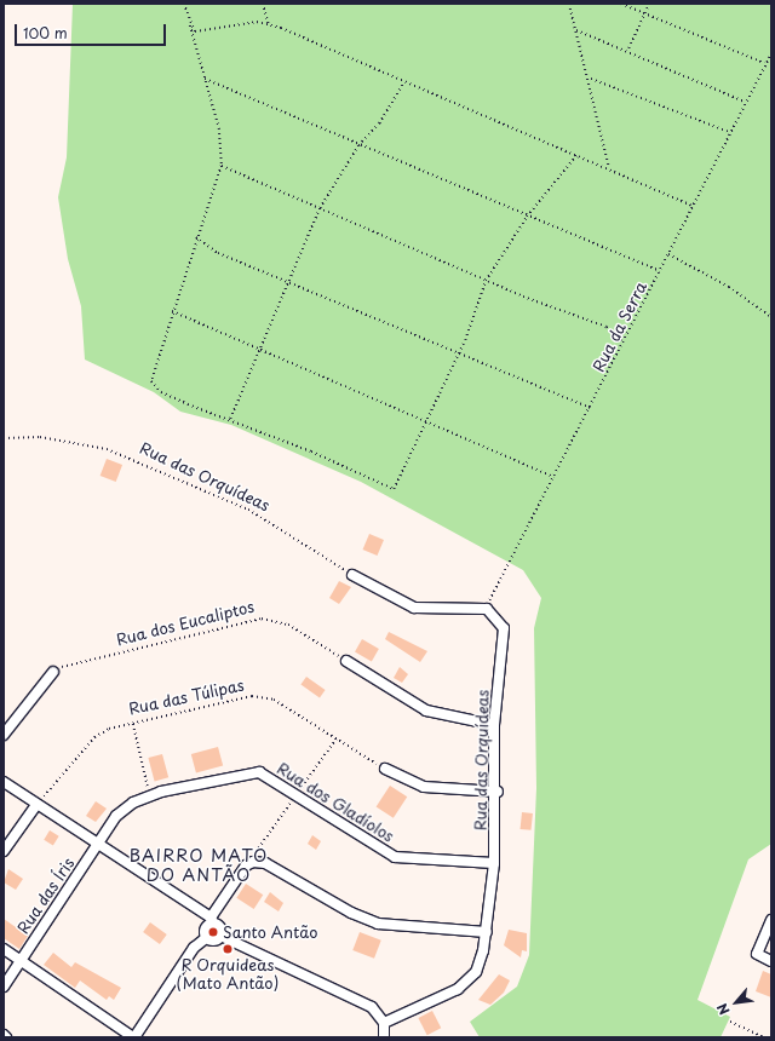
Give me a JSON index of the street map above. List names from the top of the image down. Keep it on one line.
{"streets":{"street":["Rua das Orquídeas","Rua dos Gladíolos","Rua das Íris"],"path":["Rua da Serra","Rua dos Eucaliptos","Rua das Túlipas"]},"crossings":[["Rua da Serra","Rua das Orquídeas"],["Rua das Orquídeas","Rua dos Gladíolos"],["Rua dos Gladíolos","Rua das Íris"]],"districts":["BAIRRO MATO DO ANTÃO"],"places":["Santo Antão","R Orquideas (Mato Antão)"],"scale_bar":"100 m","north":"bottom left"}
